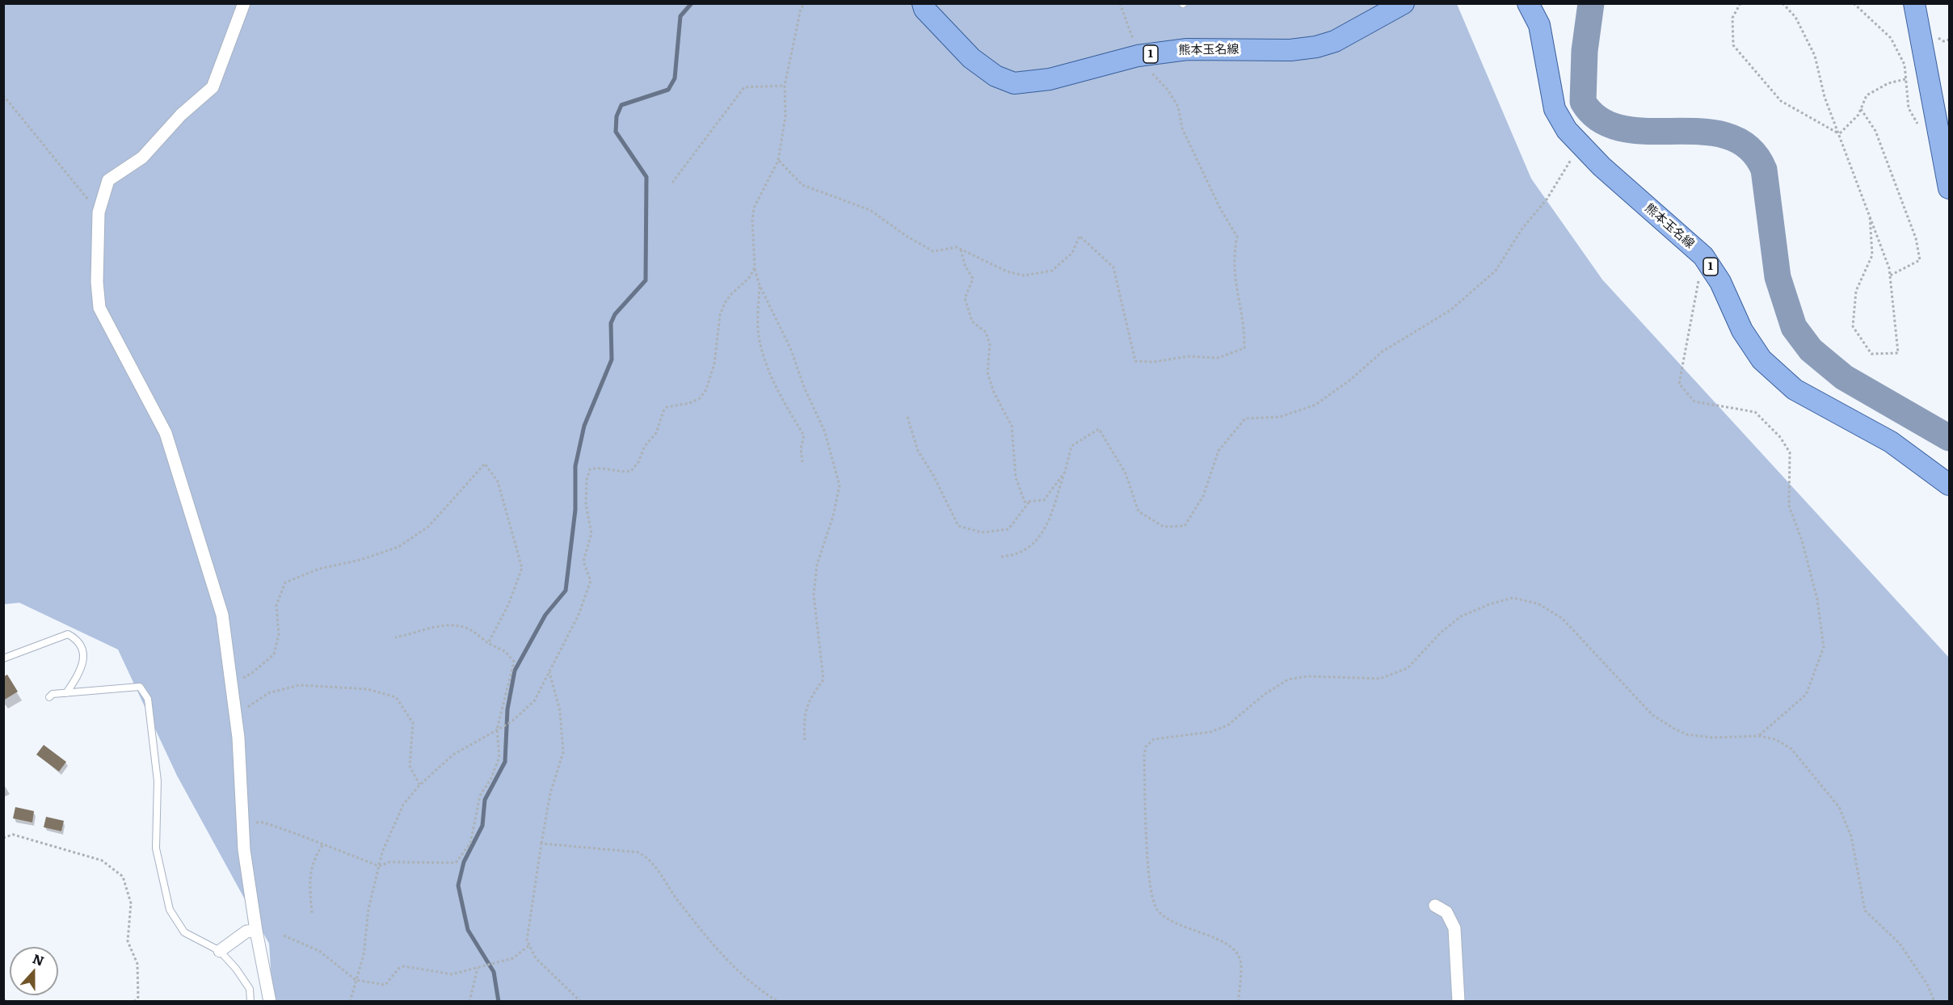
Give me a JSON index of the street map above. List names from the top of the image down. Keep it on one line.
{"streets":{"main road":["熊本玉名線","1"]},"north":"top"}
